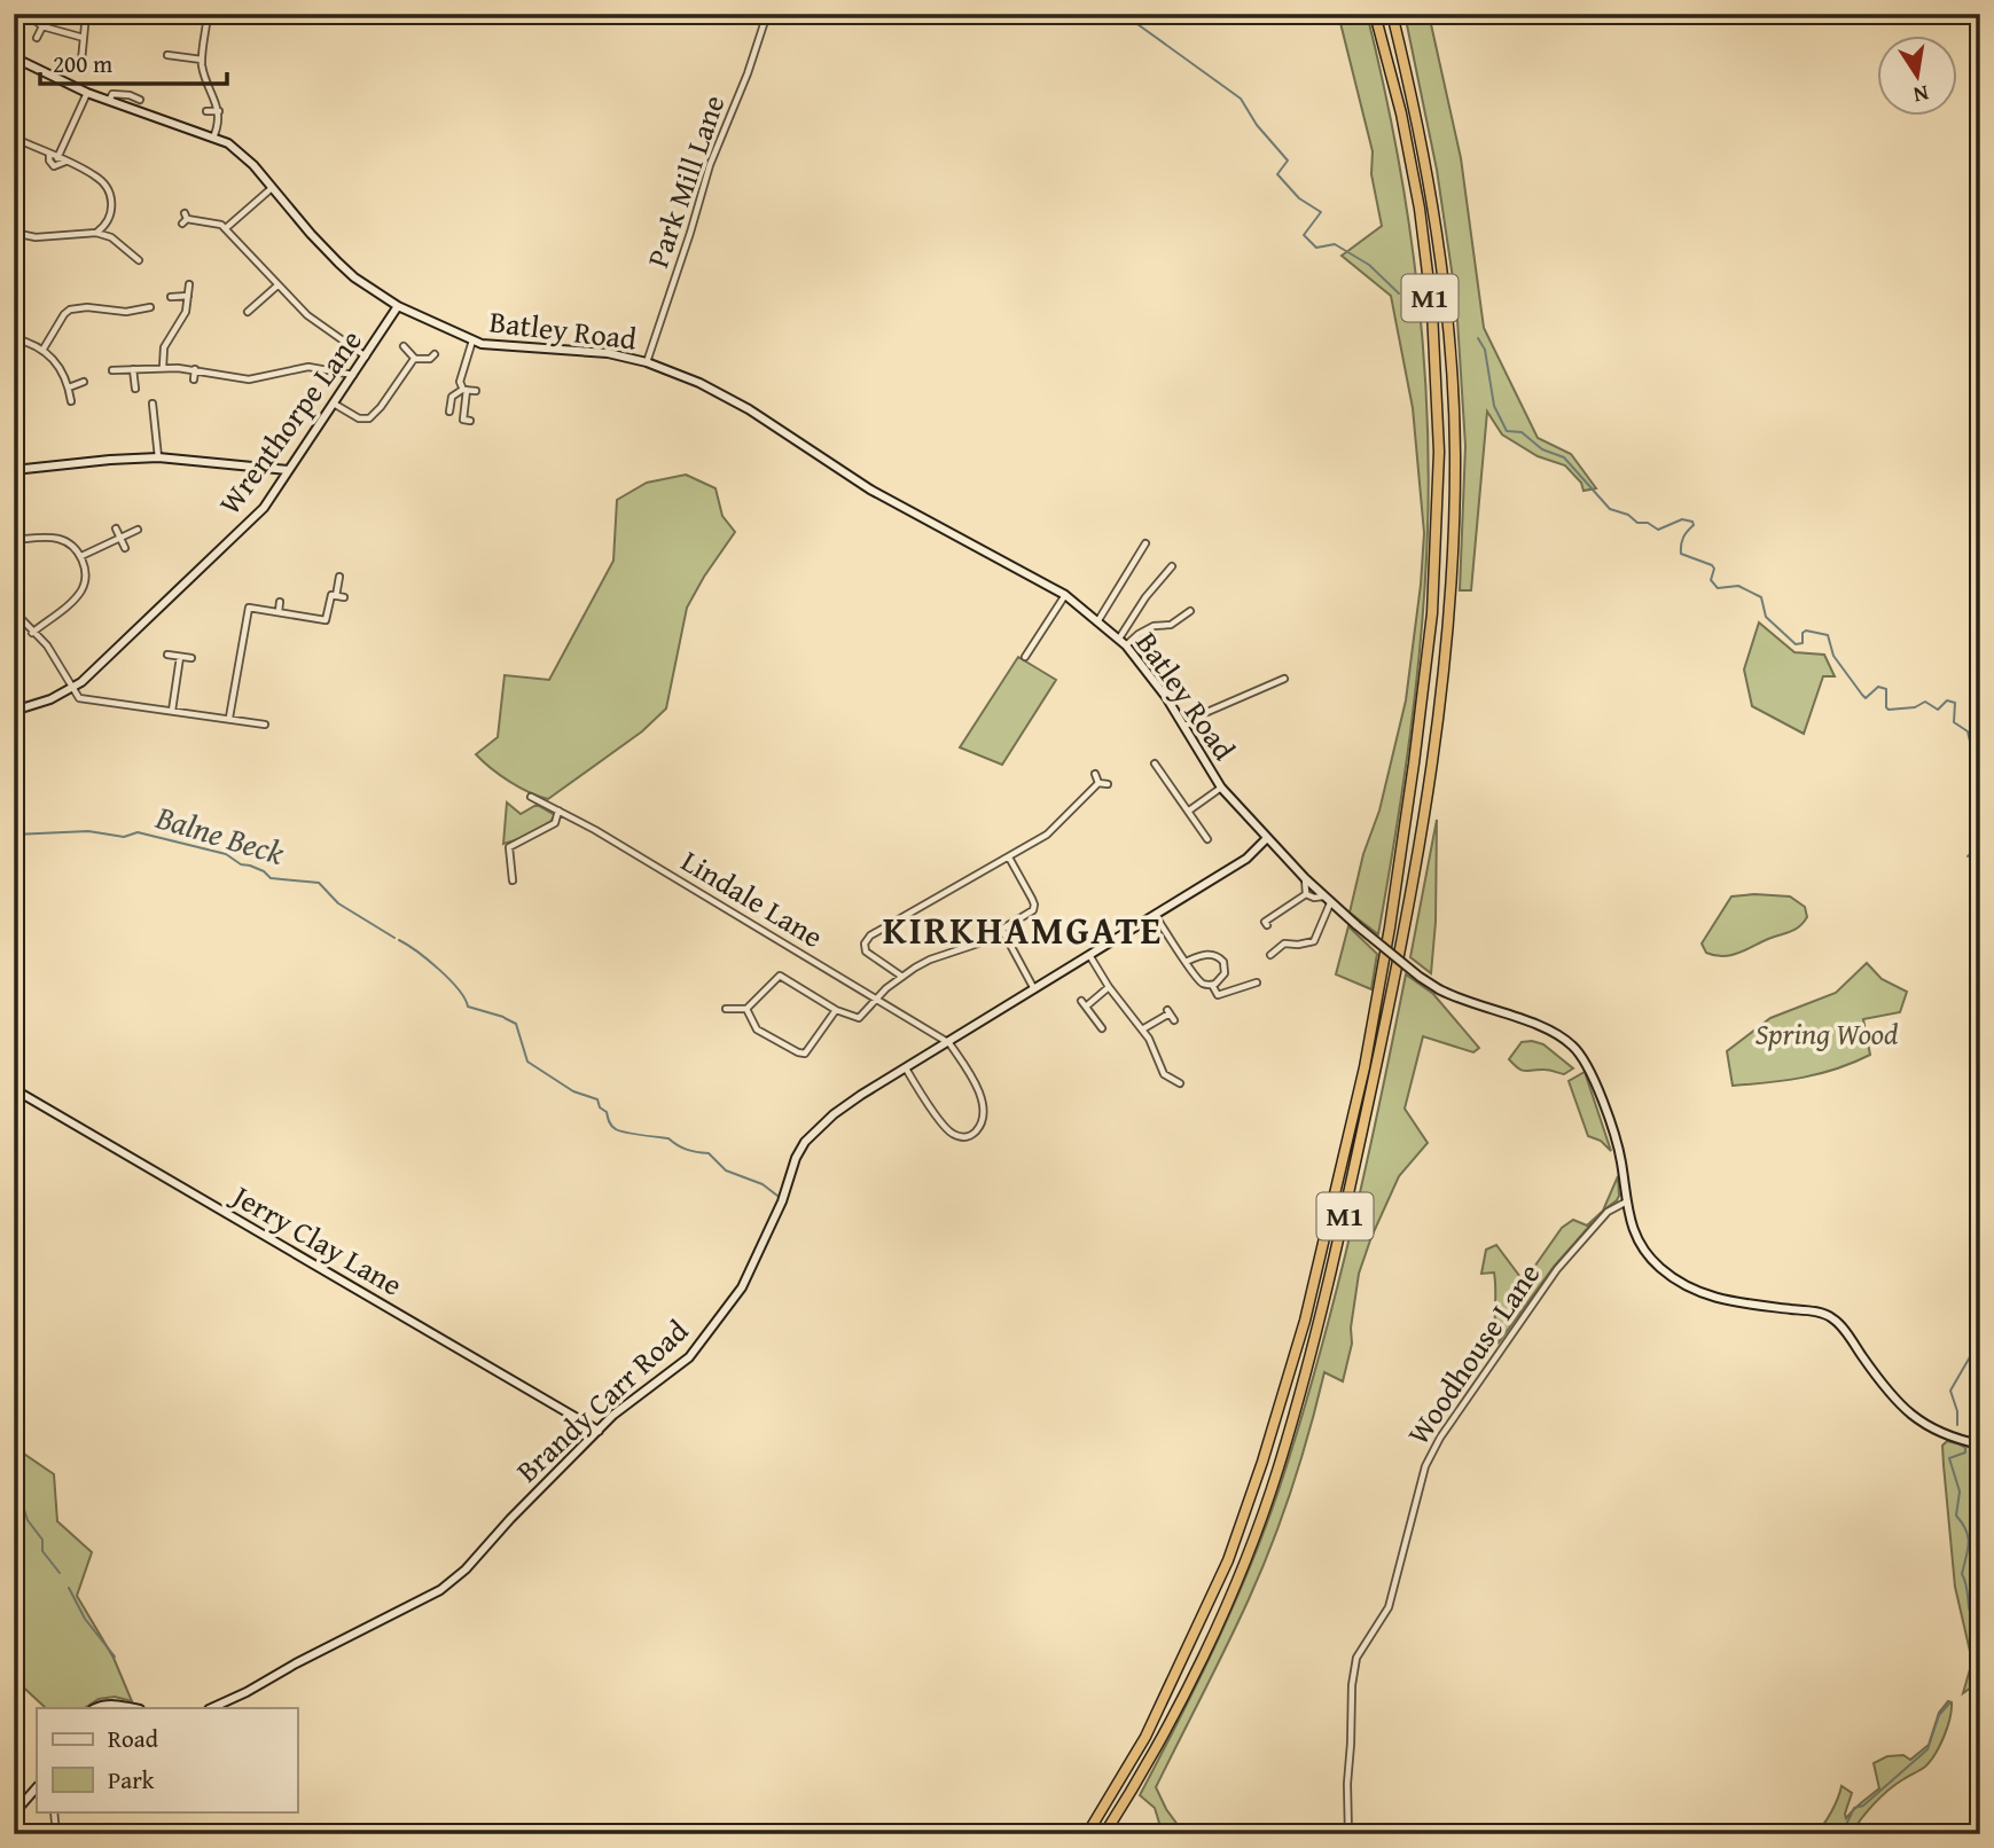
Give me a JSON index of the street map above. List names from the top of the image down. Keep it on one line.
{"streets":{"highway":["M1"],"street":["Park Mill Lane","Batley Road","Wrenthorpe Lane","Lindale Lane","Jerry Clay Lane","Woodhouse Lane","Brandy Carr Road"]},"crossings":[["Park Mill Lane","Batley Road"],["Batley Road","Wrenthorpe Lane"],["Batley Road","Woodhouse Lane"],["Batley Road","Brandy Carr Road"],["Lindale Lane","Brandy Carr Road"],["Jerry Clay Lane","Brandy Carr Road"]],"districts":["KIRKHAMGATE"],"water":["Balne Beck"],"parks":["Spring Wood"],"legend":["Road","Park"],"scale_bar":"200 m","north":"bottom"}
